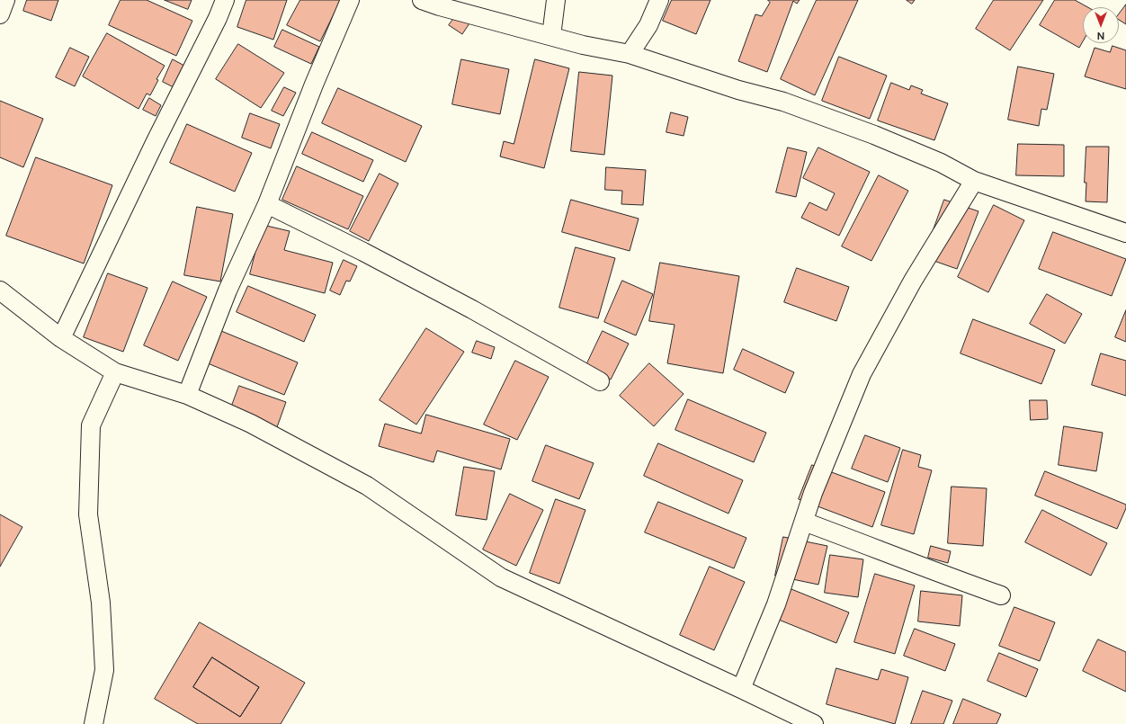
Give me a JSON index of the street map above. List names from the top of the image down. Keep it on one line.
{"north":"bottom"}
